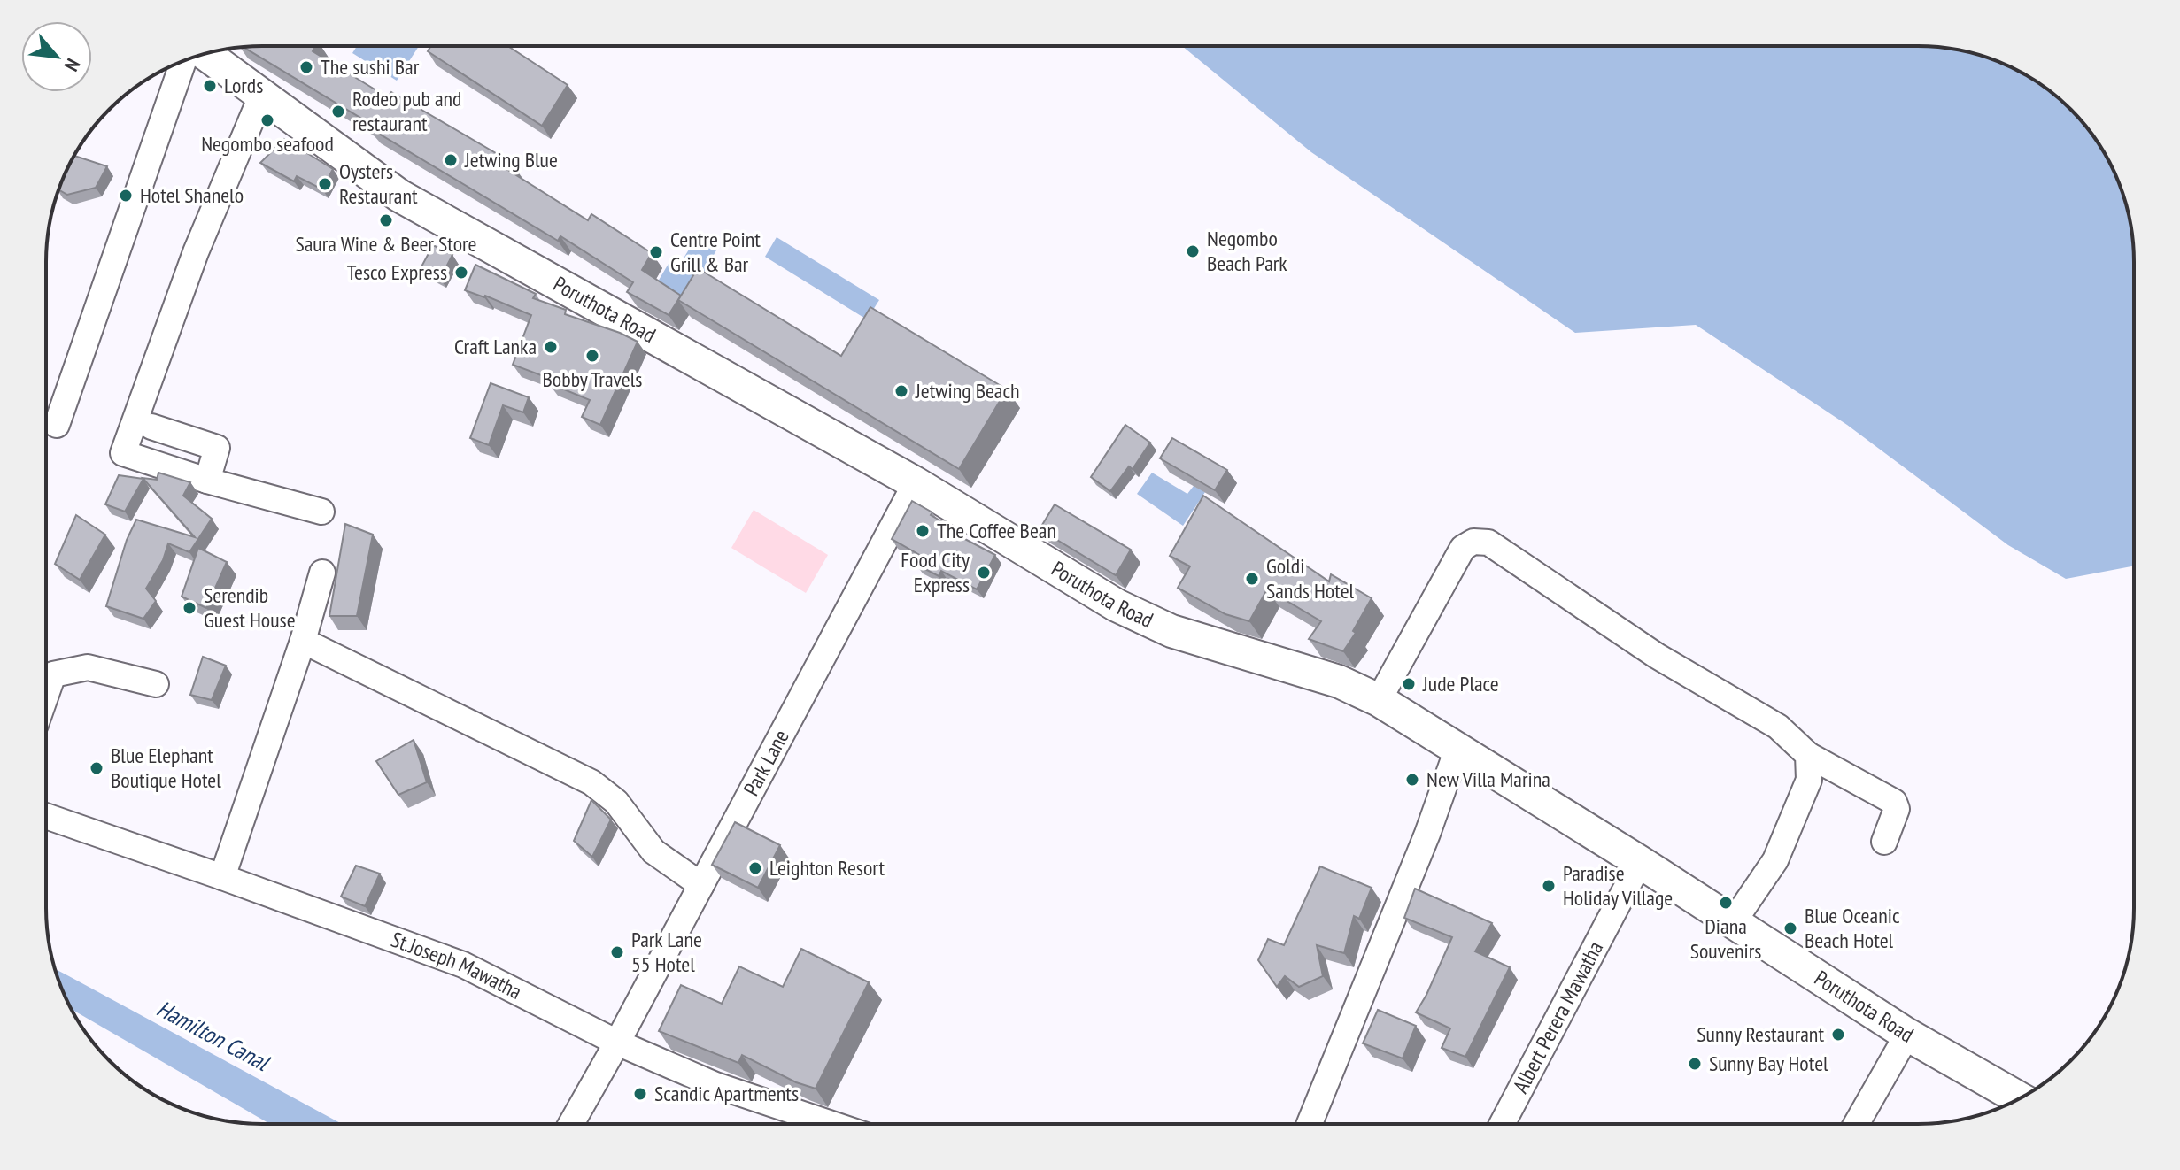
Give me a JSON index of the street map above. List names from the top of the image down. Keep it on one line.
{"streets":{"main road":["Poruthota Road"],"street":["Park Lane","St.Joseph Mawatha","Albert Perera Mawatha"]},"crossings":[["Poruthota Road","Park Lane"],["Poruthota Road","Albert Perera Mawatha"],["Park Lane","St.Joseph Mawatha"]],"water":["Hamilton Canal"],"places":["The sushi Bar","Lords","Rodeo pub and restaurant","Negombo seafood","Jetwing Blue","Oysters Restaurant","Hotel Shanelo","Saura Wine & Beer Store","Negombo Beach Park","Centre Point Grill & Bar","Tesco Express","Craft Lanka","Bobby Travels","Jetwing Beach","The Coffee Bean","Food City Express","Goldi Sands Hotel","Serendib Guest House","Jude Place","Blue Elephant Boutique Hotel","New Villa Marina","Leighton Resort","Paradise Holiday Village","Diana Souvenirs","Blue Oceanic Beach Hotel","Park Lane 55 Hotel","Sunny Restaurant","Sunny Bay Hotel","Scandic Apartments"],"north":"bottom right"}
